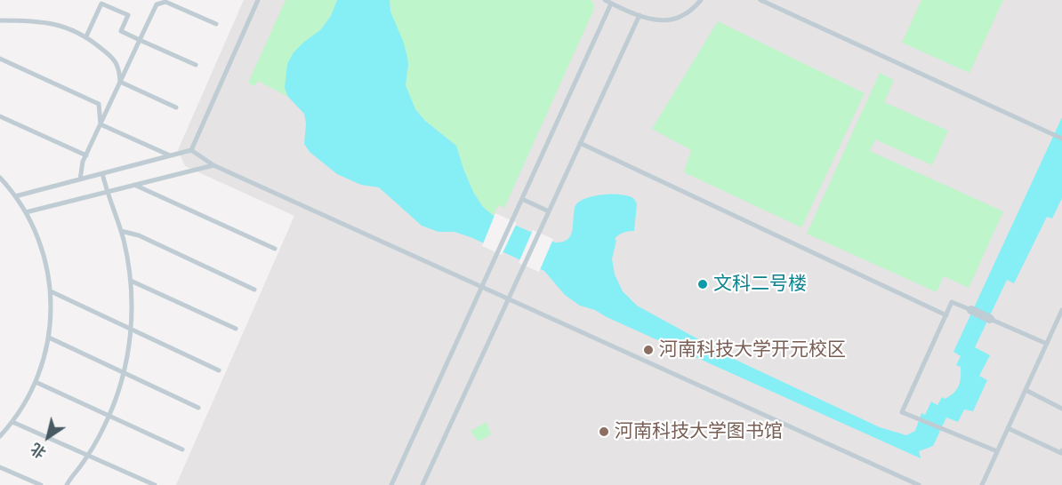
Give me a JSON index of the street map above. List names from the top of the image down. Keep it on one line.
{"places":["文科二号楼","河南科技大学开元校区","河南科技大学图书馆"],"north":"bottom left"}
